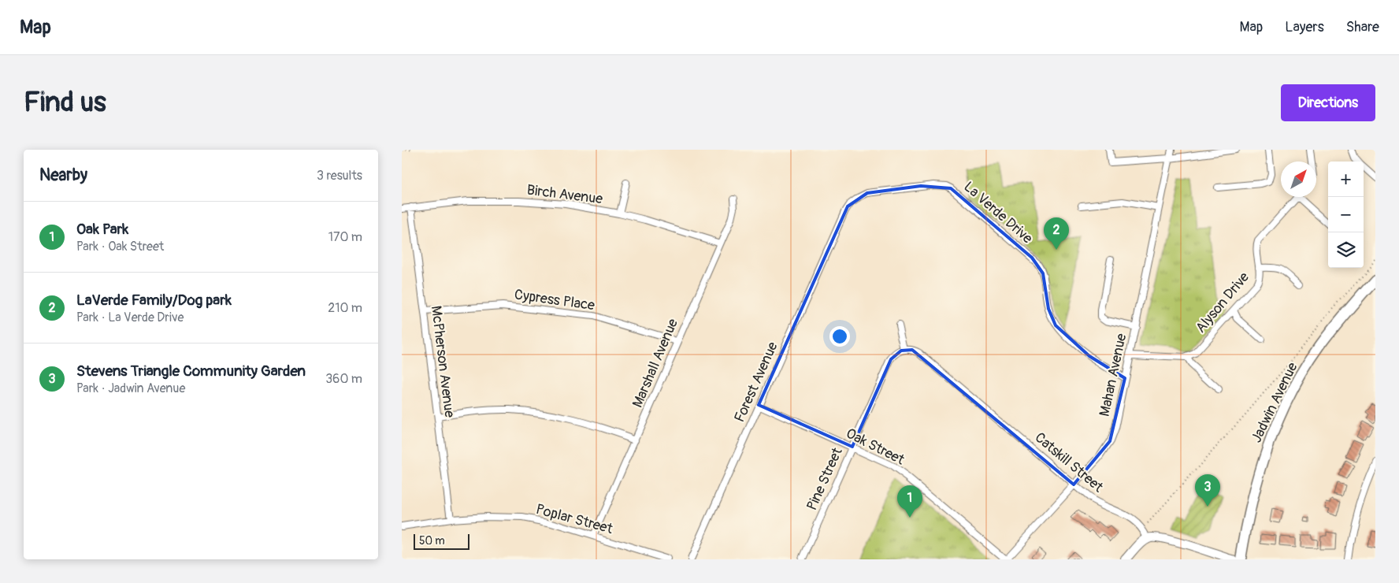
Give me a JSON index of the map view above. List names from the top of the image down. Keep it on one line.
{"streets":{"main road":["Jadwin Avenue"],"street":["Birch Avenue","La Verde Drive","Cypress Place","Alyson Drive","McPherson Avenue","Marshall Avenue","Mahan Avenue","Forest Avenue","Oak Street","Catskill Street","Pine Street","Poplar Street"]},"crossings":[["Birch Avenue","McPherson Avenue"],["Birch Avenue","Marshall Avenue"],["La Verde Drive","Mahan Avenue"],["La Verde Drive","Forest Avenue"],["Cypress Place","McPherson Avenue"],["Cypress Place","Marshall Avenue"],["McPherson Avenue","Poplar Street"],["Marshall Avenue","Poplar Street"],["Mahan Avenue","Oak Street"],["Mahan Avenue","Catskill Street"],["Forest Avenue","Oak Street"],["Oak Street","Pine Street"],["Catskill Street","Pine Street"]],"scale_bar":"50 m","north":"top right","page":{"header":"Map","nav":["Map","Layers","Share"],"buttons":"Directions","title":"Find us","heading":["Nearby","3 results"],"map_buttons":["+","−"],"list":[{"mark":"1","name":"Oak Park","note":"Park · Oak Street","value":"170 m"},{"mark":"2","name":"LaVerde Family/Dog park","note":"Park · La Verde Drive","value":"210 m"},{"mark":"3","name":"Stevens Triangle Community Garden","note":"Park · Jadwin Avenue","value":"360 m"}],"pins":["2","3","1"],"scale":"50 m"}}
